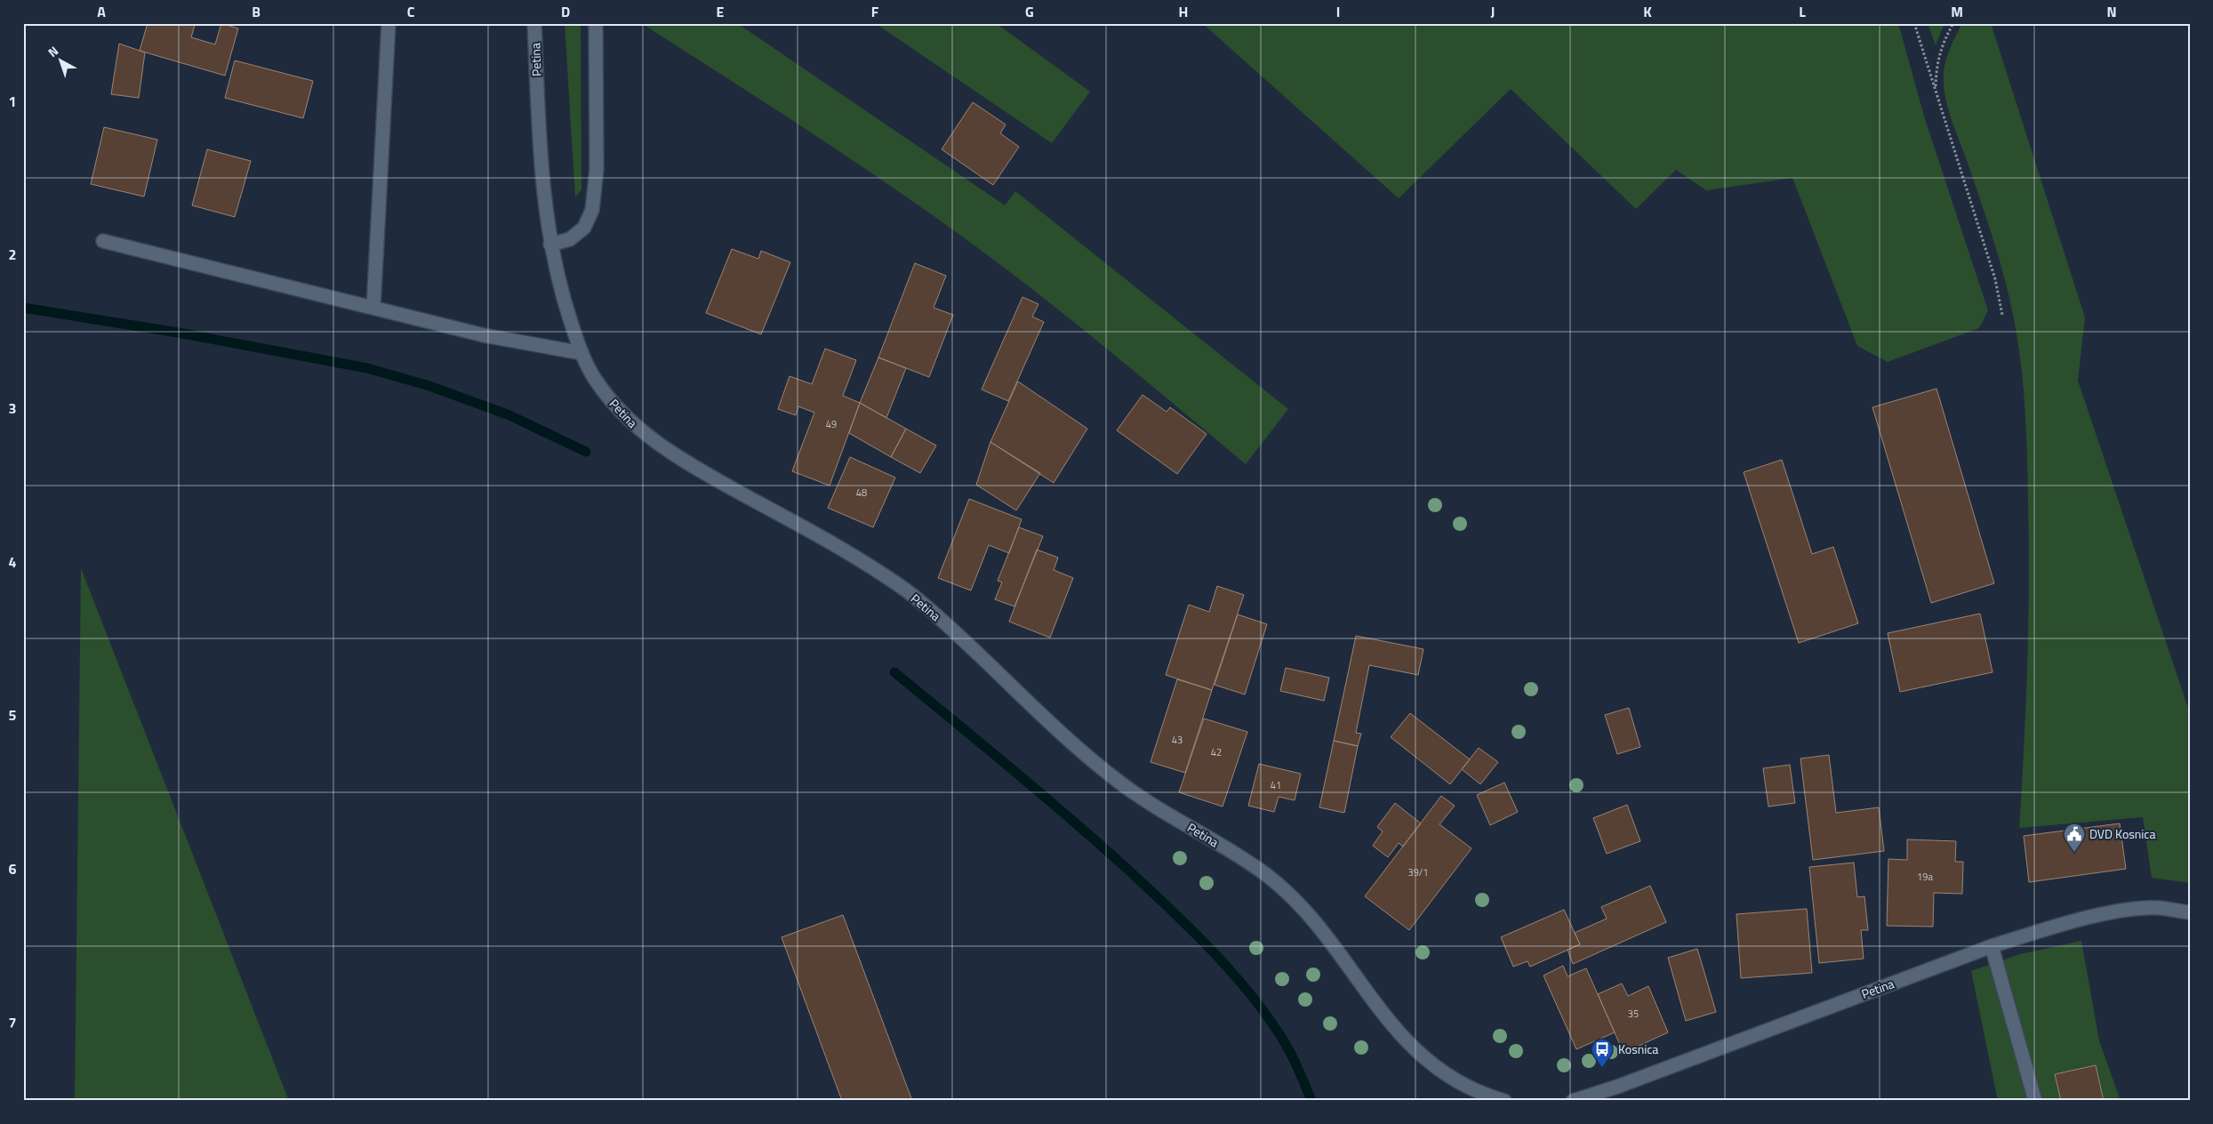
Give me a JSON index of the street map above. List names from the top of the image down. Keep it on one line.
{"streets":{"street":["Petina"]},"places":{"public building":["DVD Kosnica"],"bus stop":["Kosnica"]},"house_numbers":["49","48","43","42","41","39/1","19a","35"],"north":"top left","grid":{"columns":["A","B","C","D","E","F","G","H","I","J","K","L","M","N"],"rows":["1","2","3","4","5","6","7"]}}
